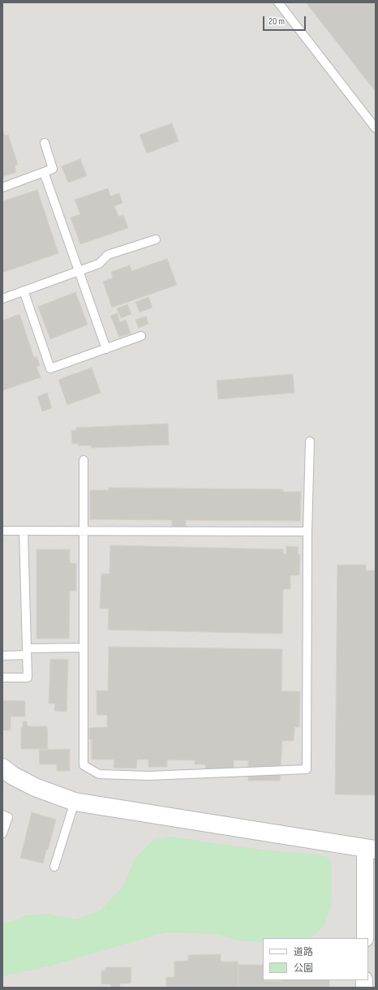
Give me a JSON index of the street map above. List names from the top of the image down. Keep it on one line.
{"legend":["道路","公園"],"scale_bar":"20 m"}
